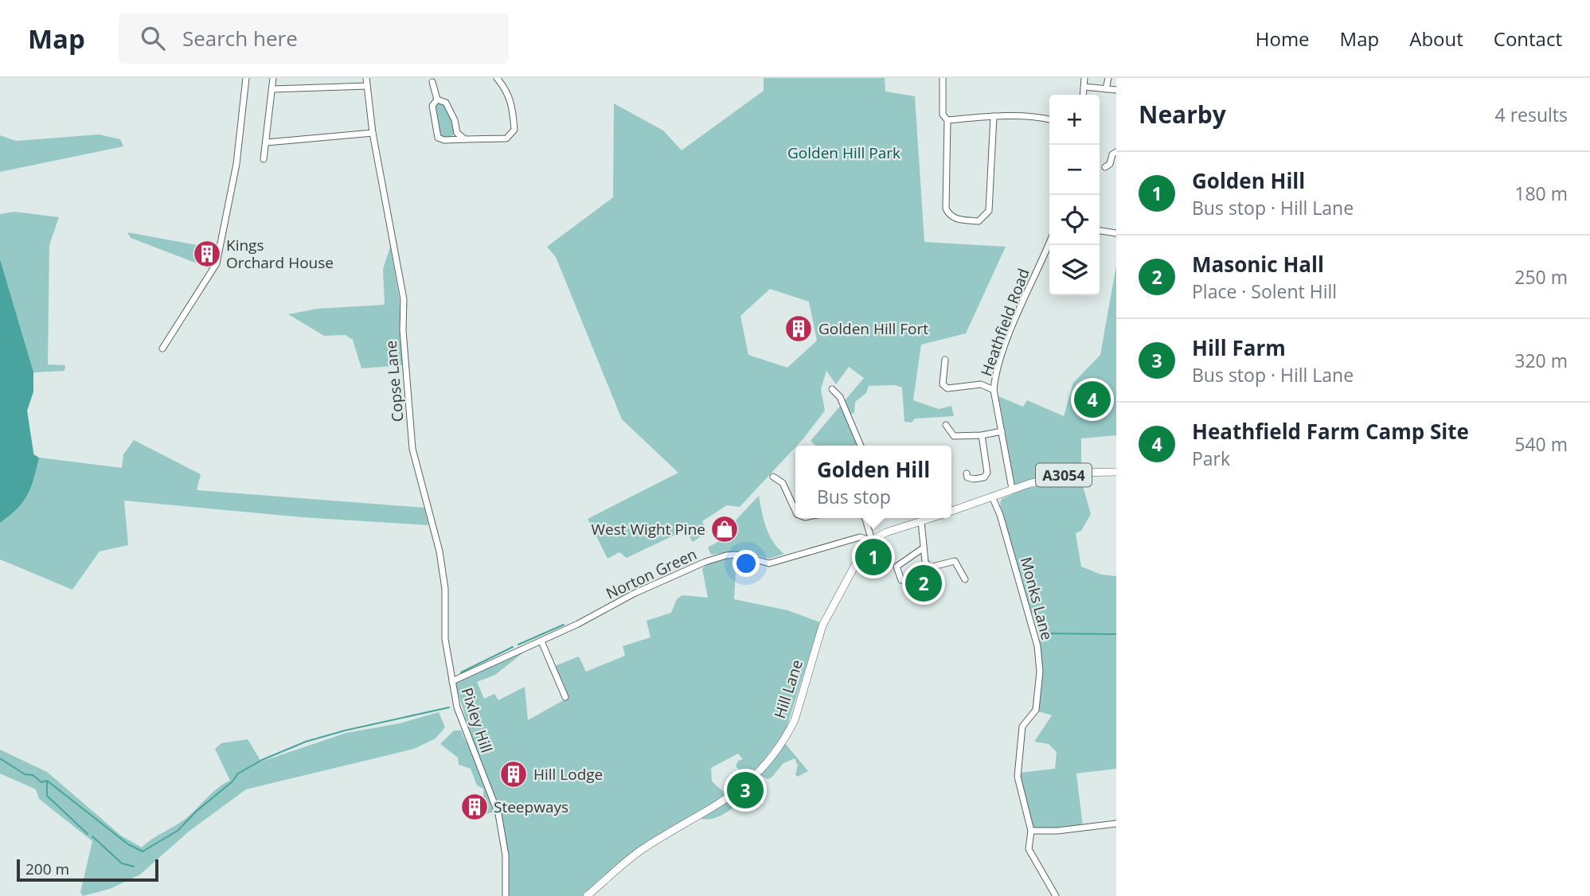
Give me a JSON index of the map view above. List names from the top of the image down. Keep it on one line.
{"streets":{"main road":["A3054","Hill Lane"],"street":["Heathfield Road","Copse Lane","Norton Green","Monks Lane","Pixley Hill"]},"crossings":[["Heathfield Road","A3054"],["Copse Lane","Norton Green"],["Copse Lane","Pixley Hill"],["A3054","Monks Lane"],["Norton Green","Hill Lane"],["Norton Green","Pixley Hill"]],"parks":["Golden Hill Park"],"places":{"building":["Kings Orchard House","Golden Hill Fort","Hill Lodge","Steepways"],"shop":["West Wight Pine"]},"scale_bar":"200 m","page":{"header":"Map","search":"Search here","nav":["Home","Map","About","Contact"],"heading":["Nearby","4 results"],"map_buttons":["+","−"],"list":[{"mark":"1","name":"Golden Hill","note":"Bus stop · Hill Lane","value":"180 m"},{"mark":"2","name":"Masonic Hall","note":"Place · Solent Hill","value":"250 m"},{"mark":"3","name":"Hill Farm","note":"Bus stop · Hill Lane","value":"320 m"},{"mark":"4","name":"Heathfield Farm Camp Site","note":"Park","value":"540 m"}],"pins":["4","1","2","3"],"popup":["Golden Hill","Bus stop"],"scale":"200 m"}}
